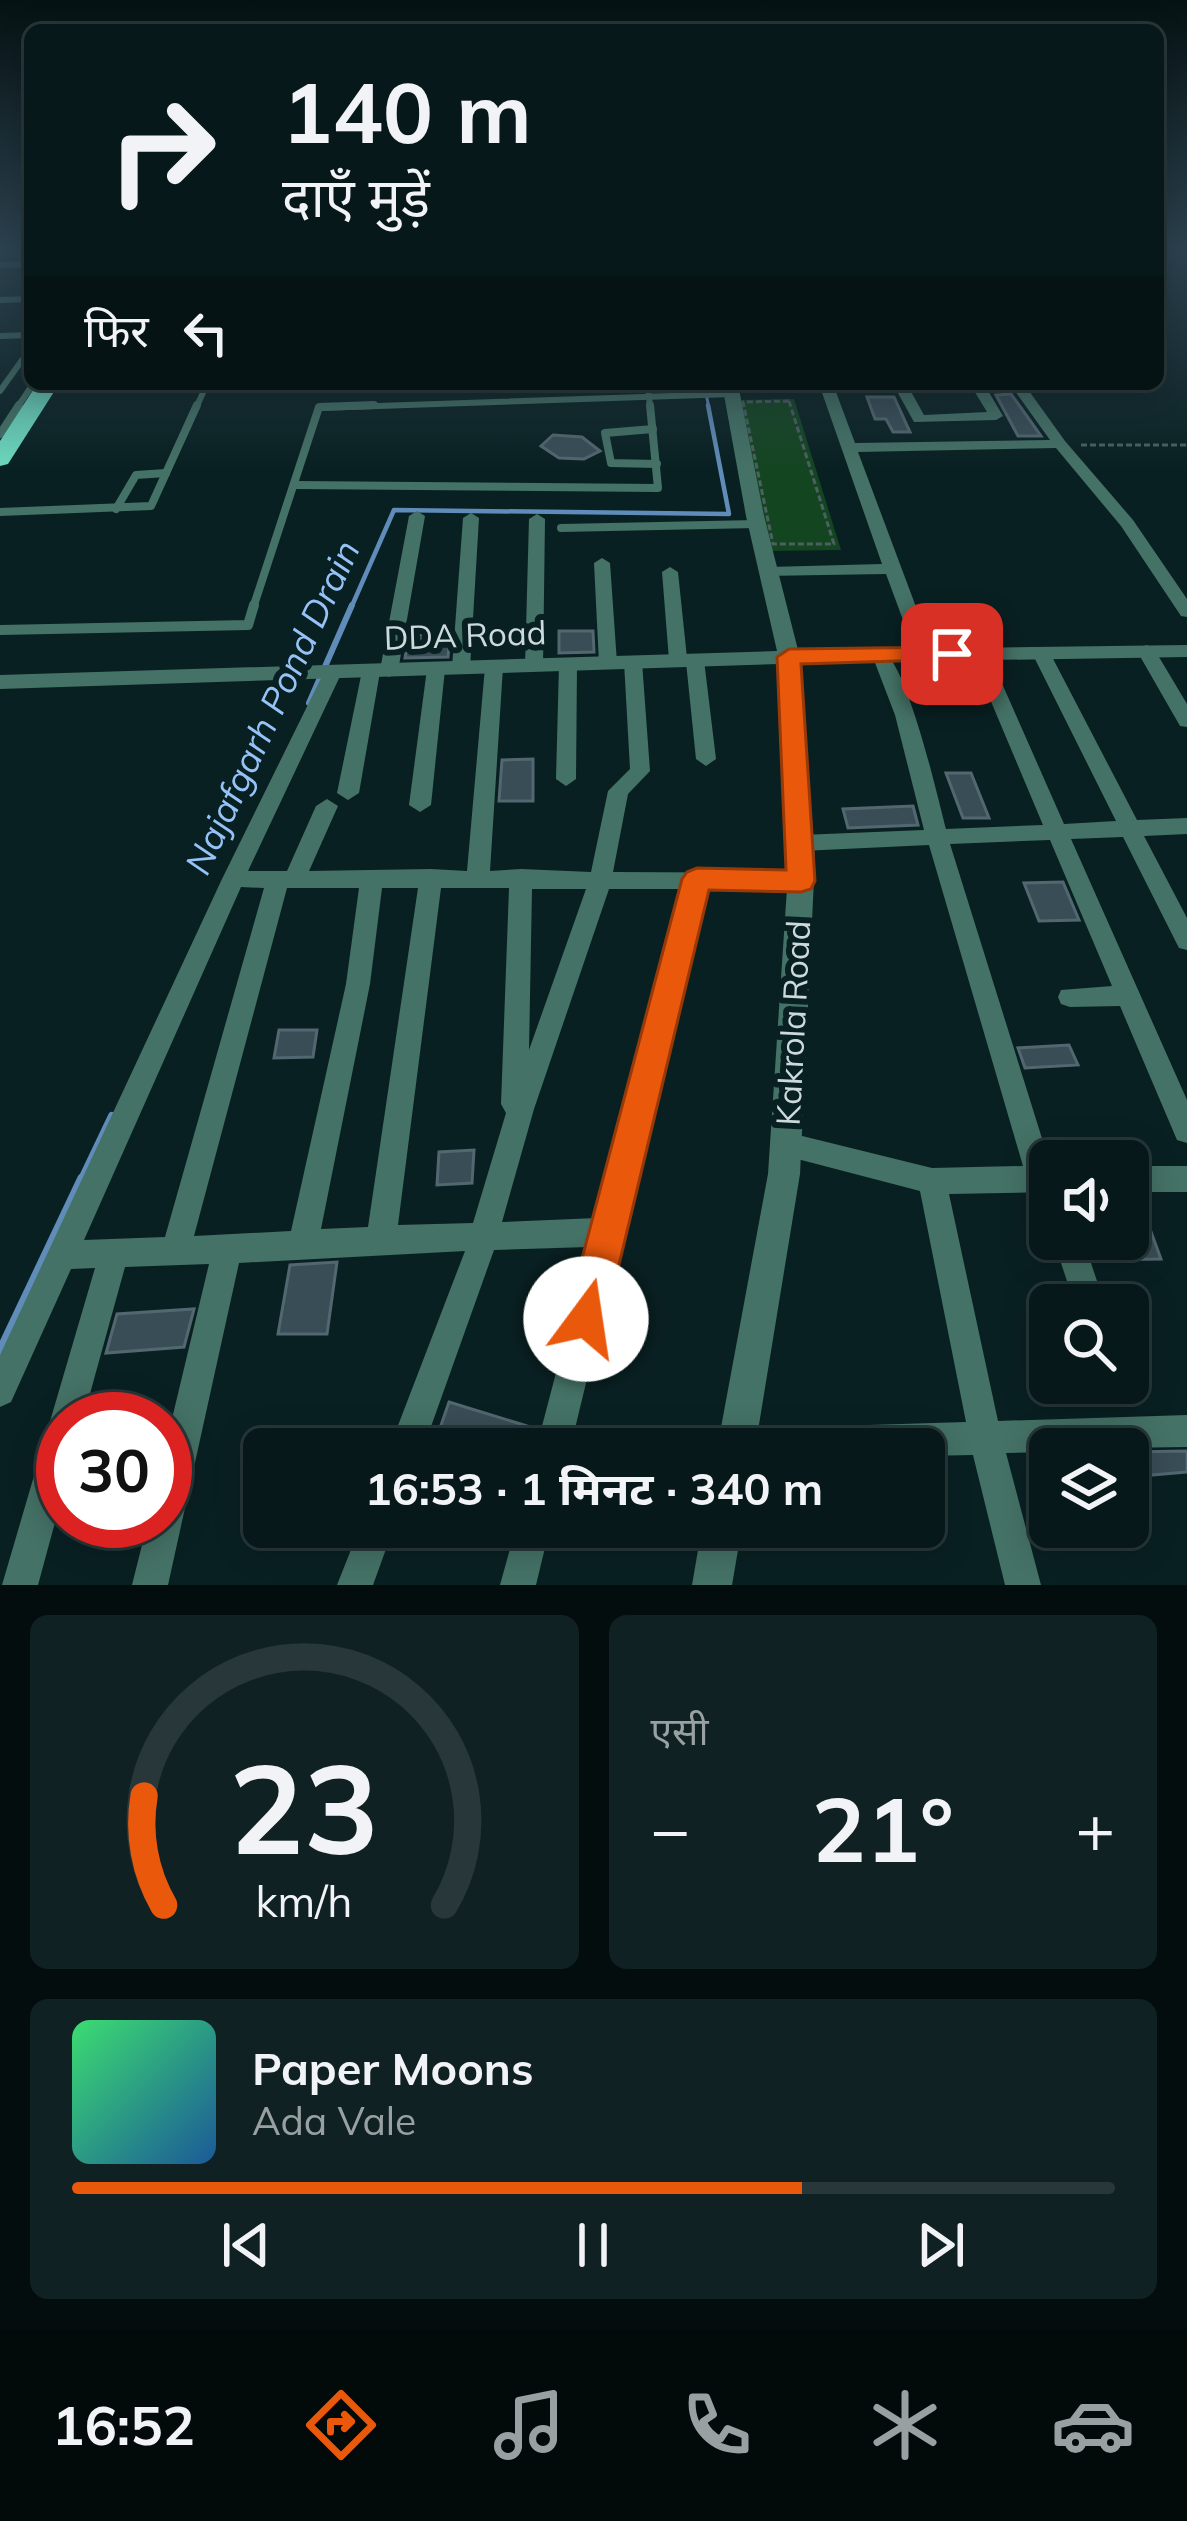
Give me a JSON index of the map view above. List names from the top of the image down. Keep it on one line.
{"streets":{"street":["DDA Road","Kakrola Road"]},"crossings":[["DDA Road","Kakrola Road"]],"water":["Najafgarh Pond Drain"],"page":{"turn":["140 m","दाएँ मुड़ें"],"then":"फिर","limit":"30","trip":"16:53 · 1 मिनट · 340 m","tile":"एसी","heat":["−","21°","+"],"song":["Paper Moons","Ada Vale"],"tabs":"16:52","gauge":["23","km/h"]}}
